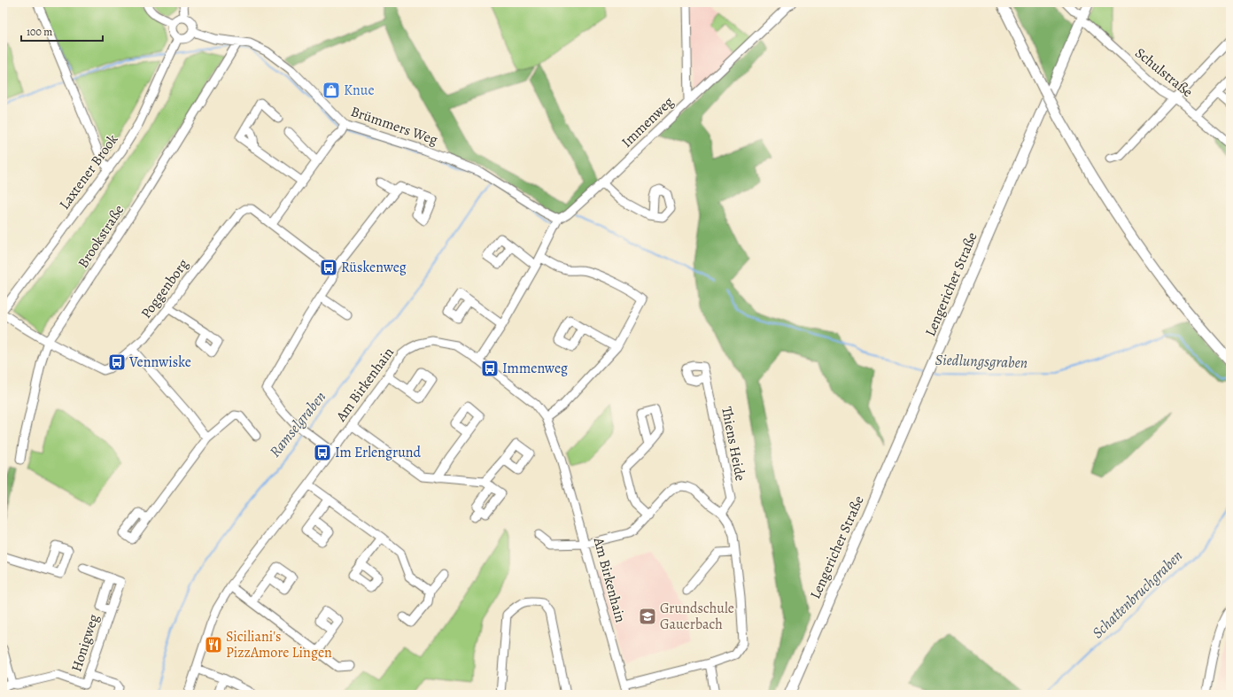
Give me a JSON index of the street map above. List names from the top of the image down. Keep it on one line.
{"streets":{"main road":["Lengericher Straße"],"street":["Schulstraße","Immenweg","Brümmers Weg","Laxtener Brook","Brookstraße","Poggenborg","Am Birkenhain","Thiens Heide","Honigweg"]},"crossings":[["Schulstraße","Lengericher Straße"],["Immenweg","Brümmers Weg"],["Immenweg","Am Birkenhain"],["Brümmers Weg","Laxtener Brook"],["Brümmers Weg","Brookstraße"],["Brookstraße","Poggenborg"]],"water":["Siedlungsgraben","Ramselgraben","Schattenbruchgraben"],"places":{"shop":["Knue"],"bus stop":["Rüskenweg","Vennwiske","Immenweg","Im Erlengrund"],"school or university":["Grundschule Gauerbach"],"restaurant":["Siciliani's PizzAmore Lingen"]},"scale_bar":"100 m"}
